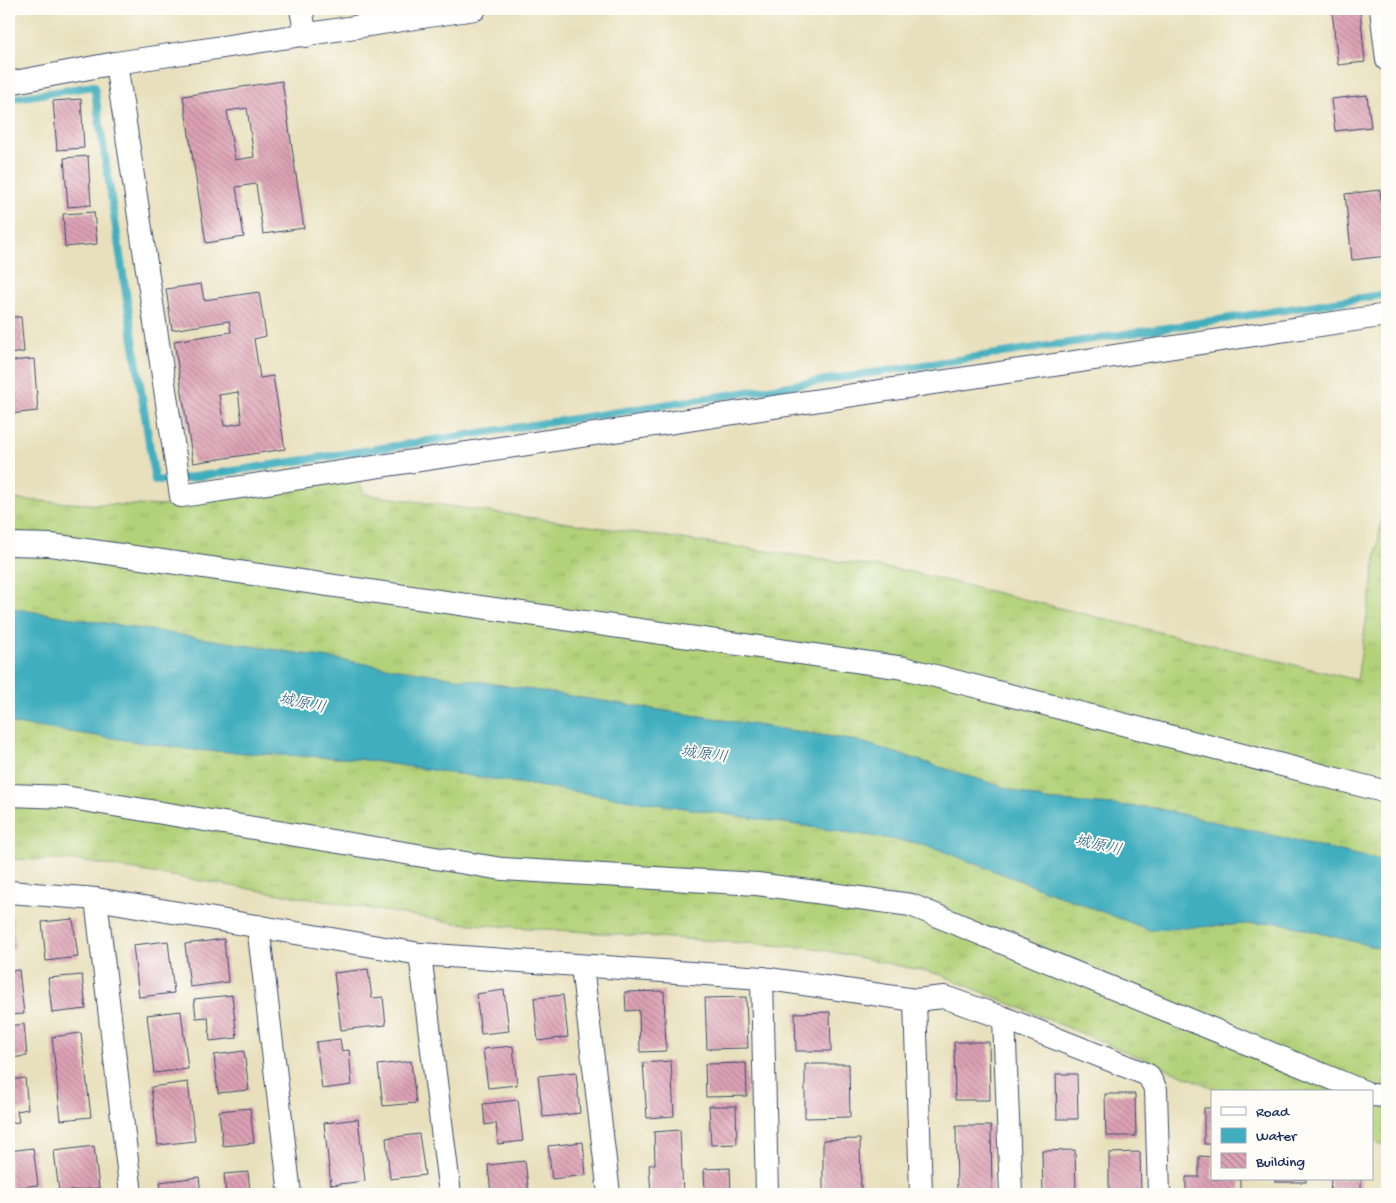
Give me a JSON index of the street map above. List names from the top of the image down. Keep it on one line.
{"water":["城原川"],"legend":["Road","Water","Building"]}
